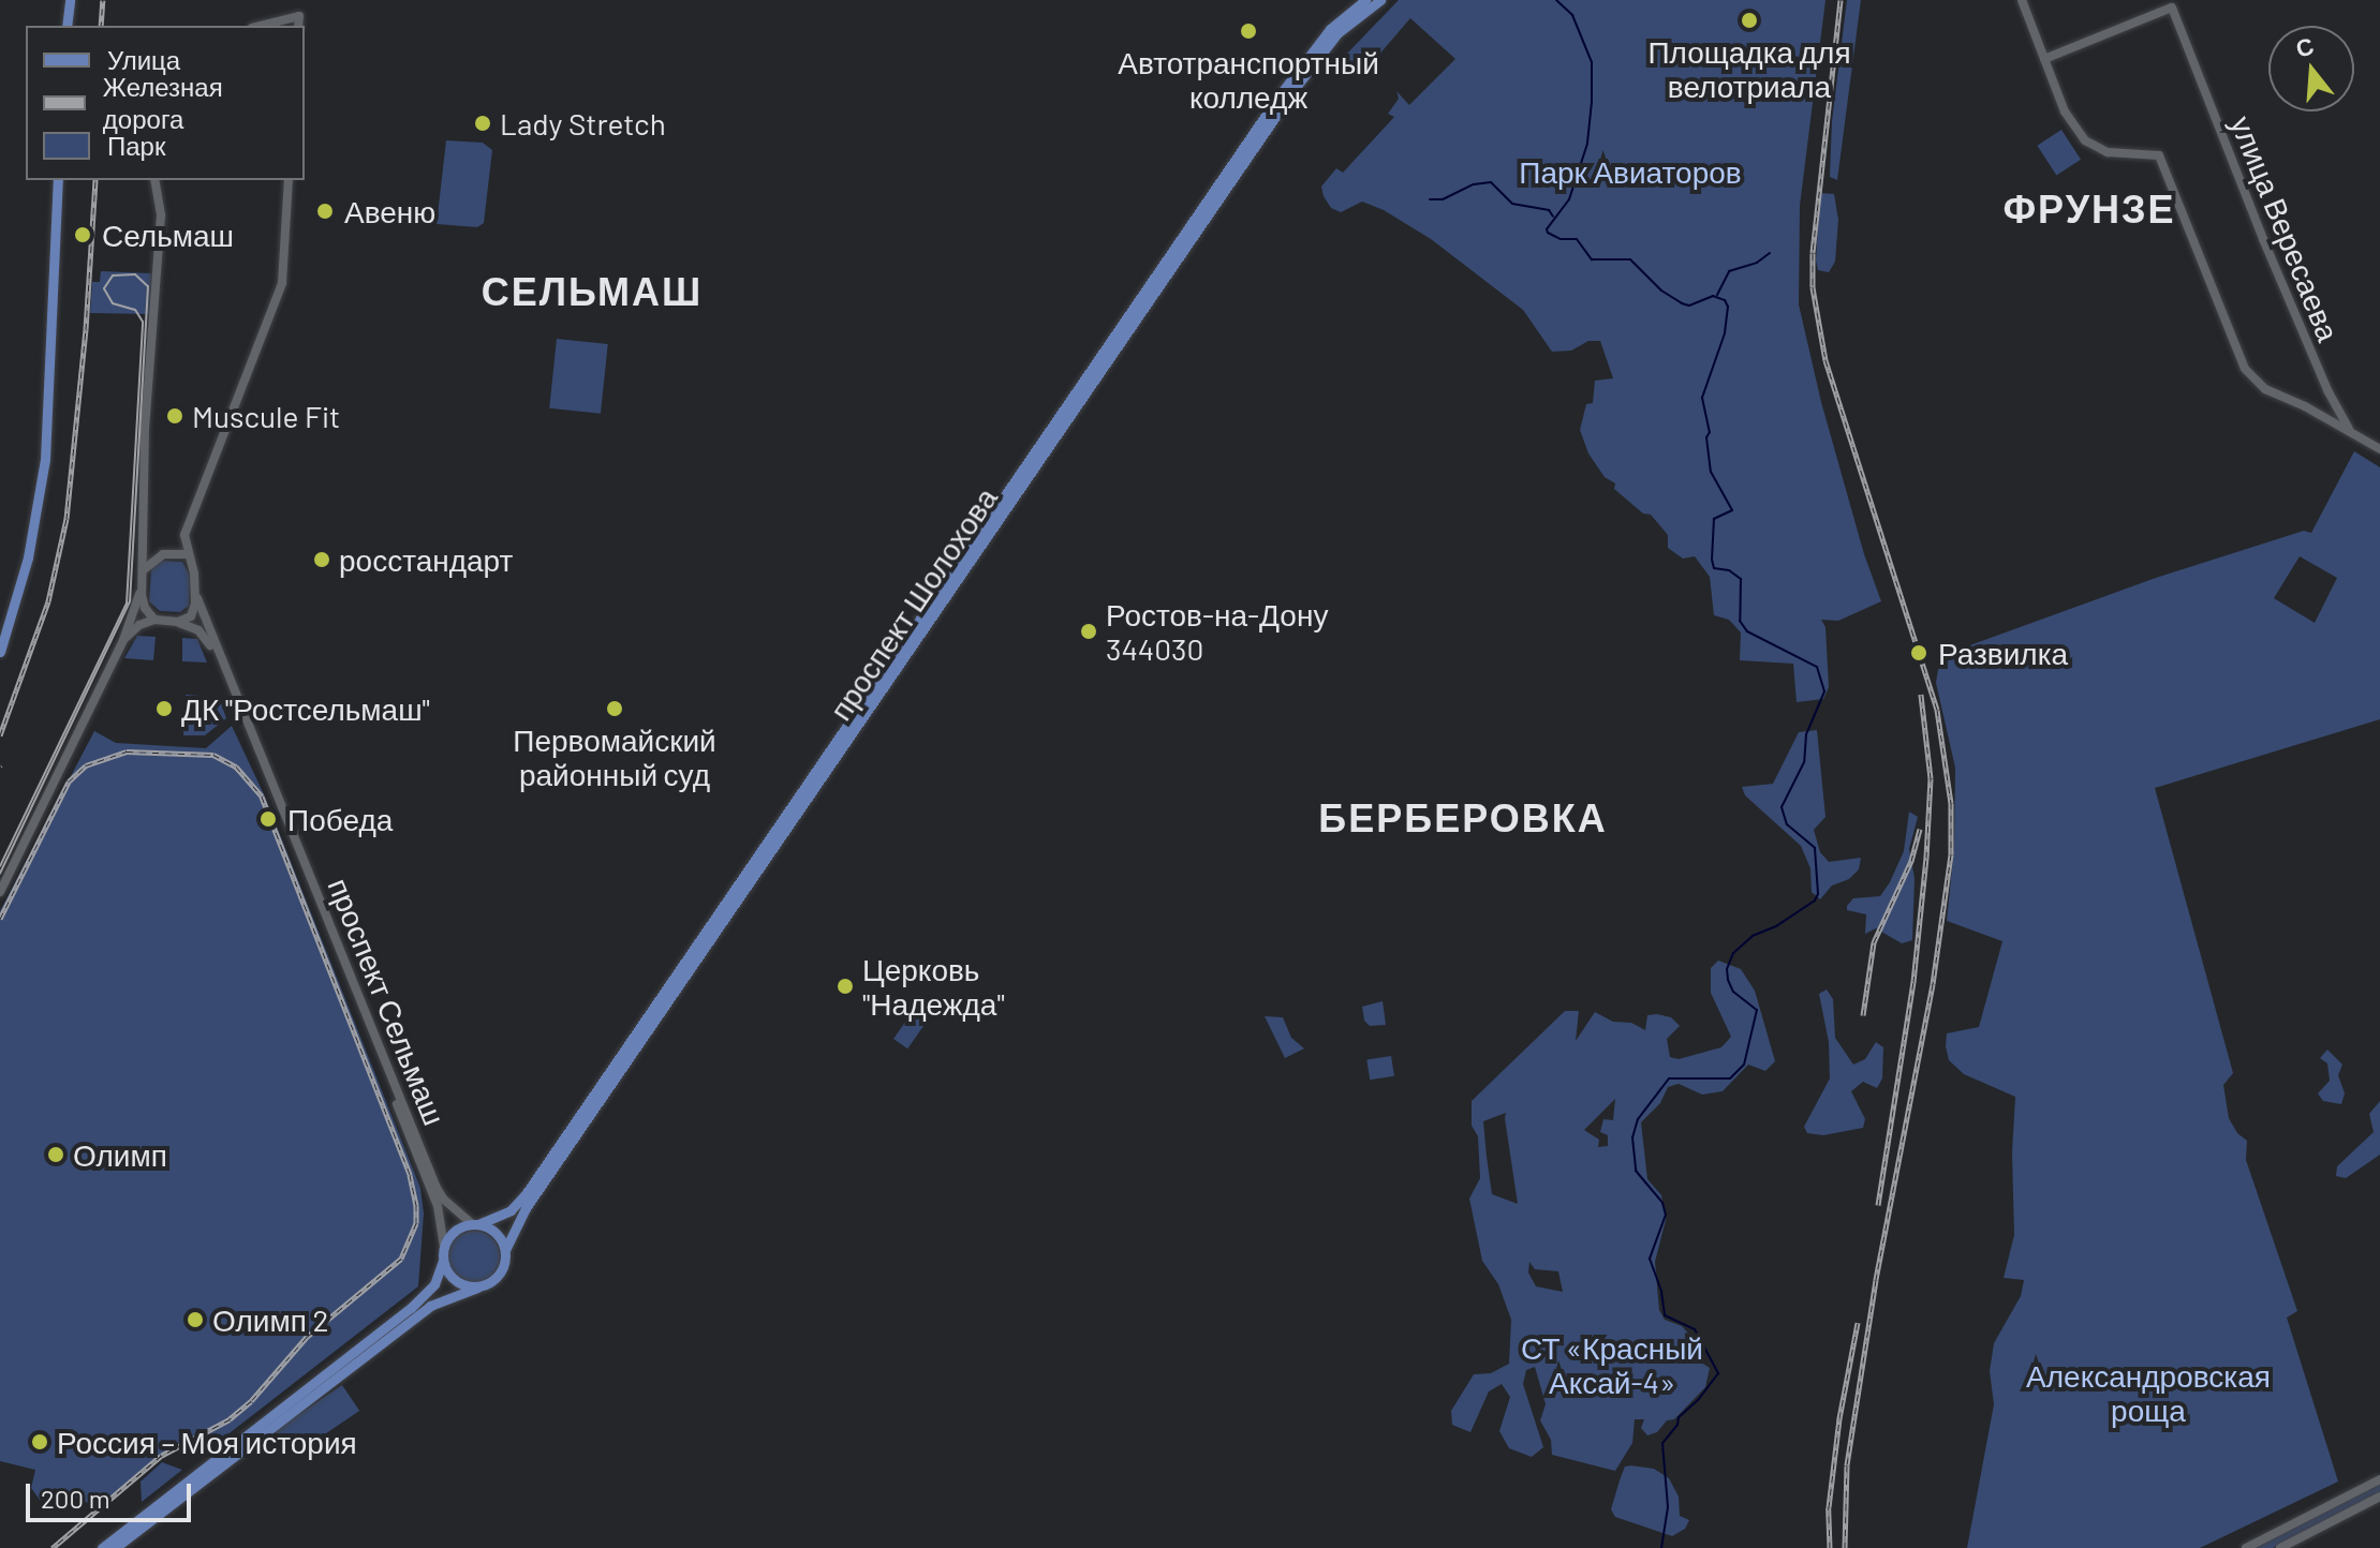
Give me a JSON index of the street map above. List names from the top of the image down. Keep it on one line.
{"streets":{"main road":["улица Вересаева","проспект Шолохова","проспект Сельмаш"]},"crossings":[["проспект Шолохова","проспект Сельмаш"]],"districts":["ФРУНЗЕ","СЕЛЬМАШ","БЕРБЕРОВКА"],"parks":["Парк Авиаторов","СТ «Красный Аксай-4»","Александровская роща"],"places":["Площадка для велотриала","Автотранспортный колледж","Lady Stretch","Авеню","Сельмаш","Muscule Fit","росстандарт","Ростов-на-Дону 344030","Развилка","ДК \"Ростсельмаш\"","Первомайский районный суд","Победа","Церковь \"Надежда\"","Олимп","Олимп 2","Россия – Моя история"],"legend":["Улица","Железная дорога","Парк"],"scale_bar":"200 m","north":"top"}
